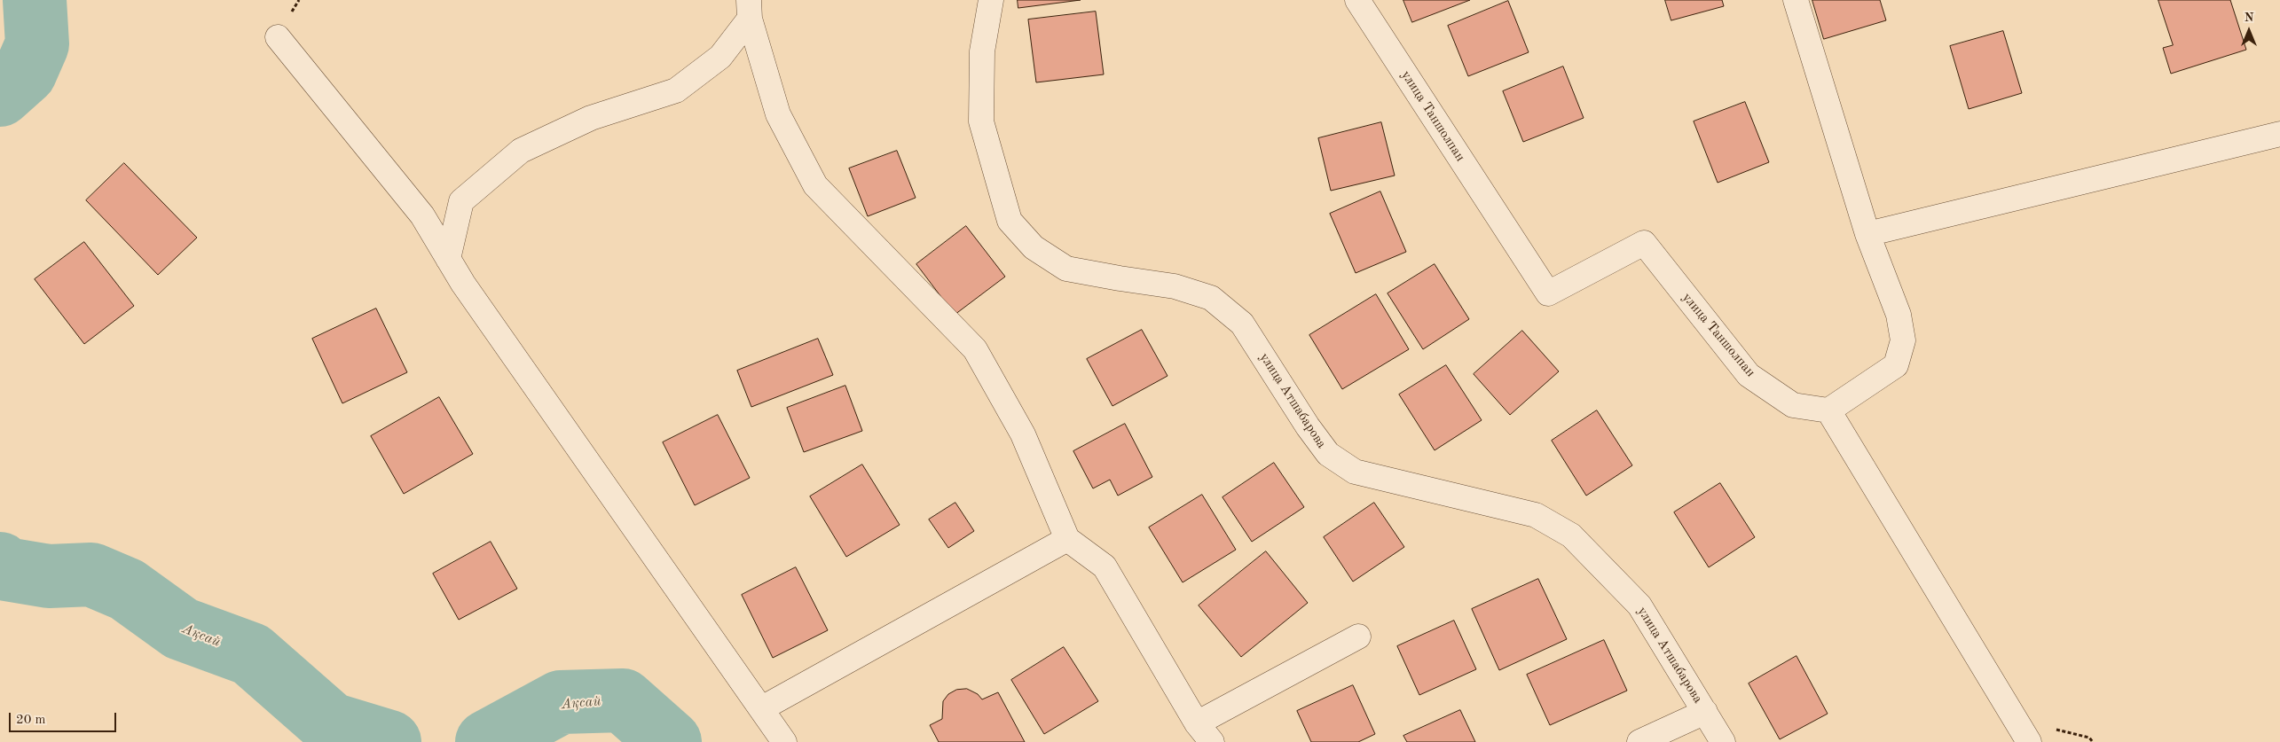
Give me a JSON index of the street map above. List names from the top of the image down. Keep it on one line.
{"streets":{"street":["улица Таншолпан","улица Атшабарова"]},"water":["Ақсай"],"scale_bar":"20 m","north":"top"}
